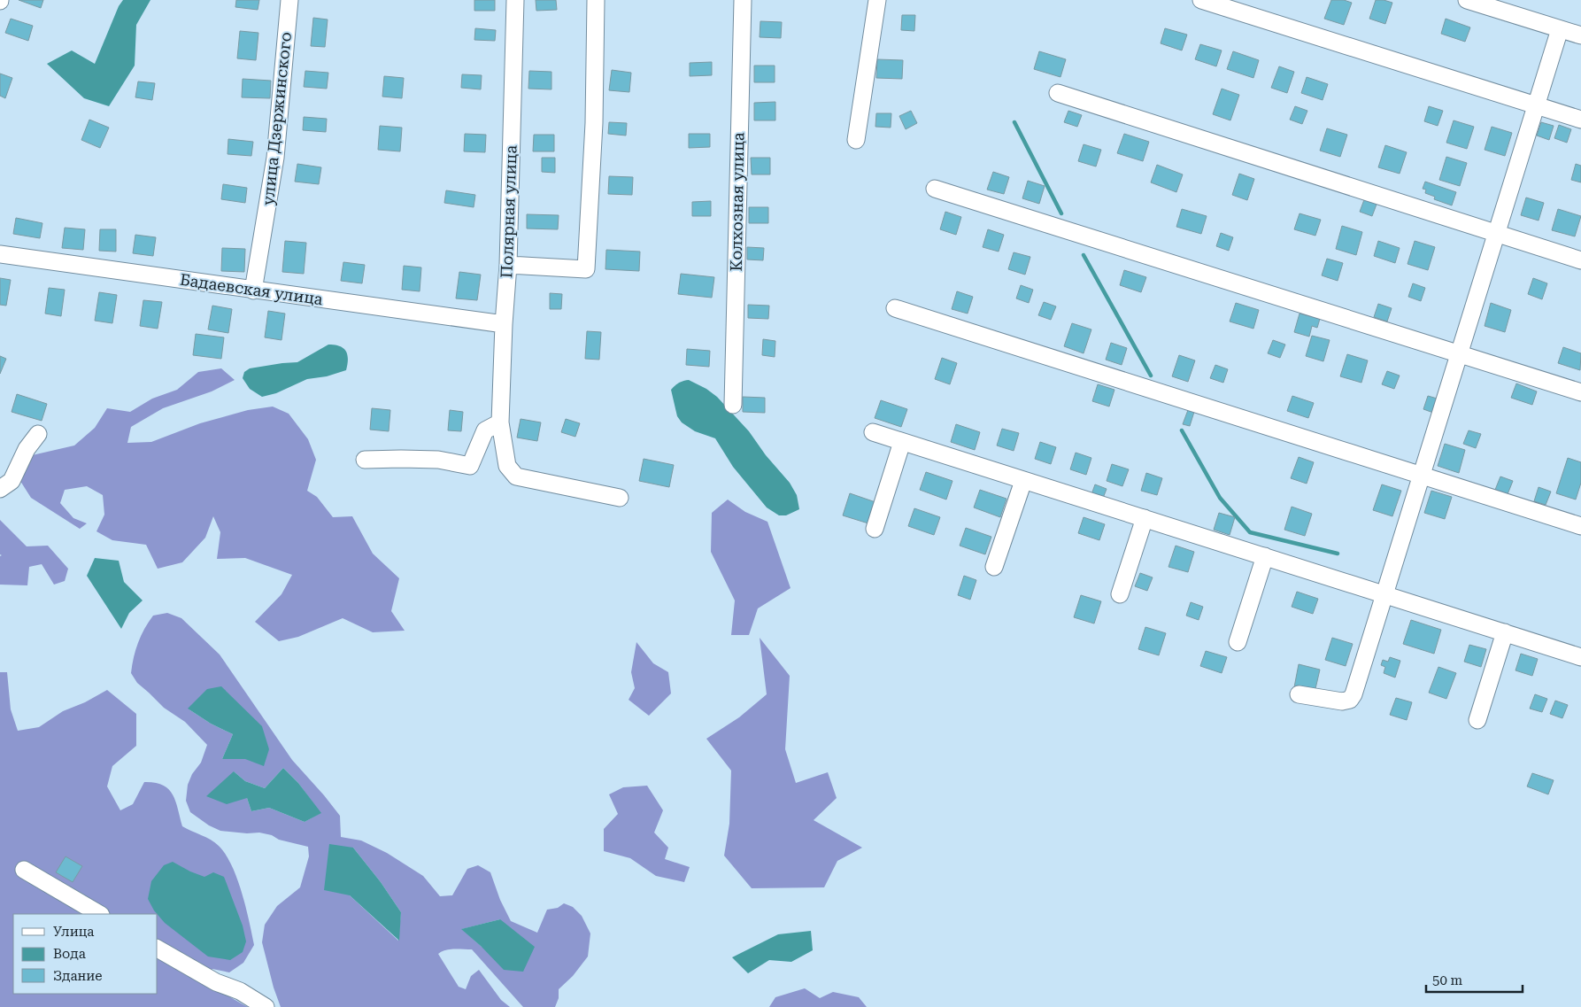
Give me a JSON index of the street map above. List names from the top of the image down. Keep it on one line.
{"streets":{"street":["улица Дзержинского","Колхозная улица","Полярная улица","Бадаевская улица"]},"crossings":[["улица Дзержинского","Бадаевская улица"],["Полярная улица","Бадаевская улица"]],"legend":["Улица","Вода","Здание"],"scale_bar":"50 m"}
